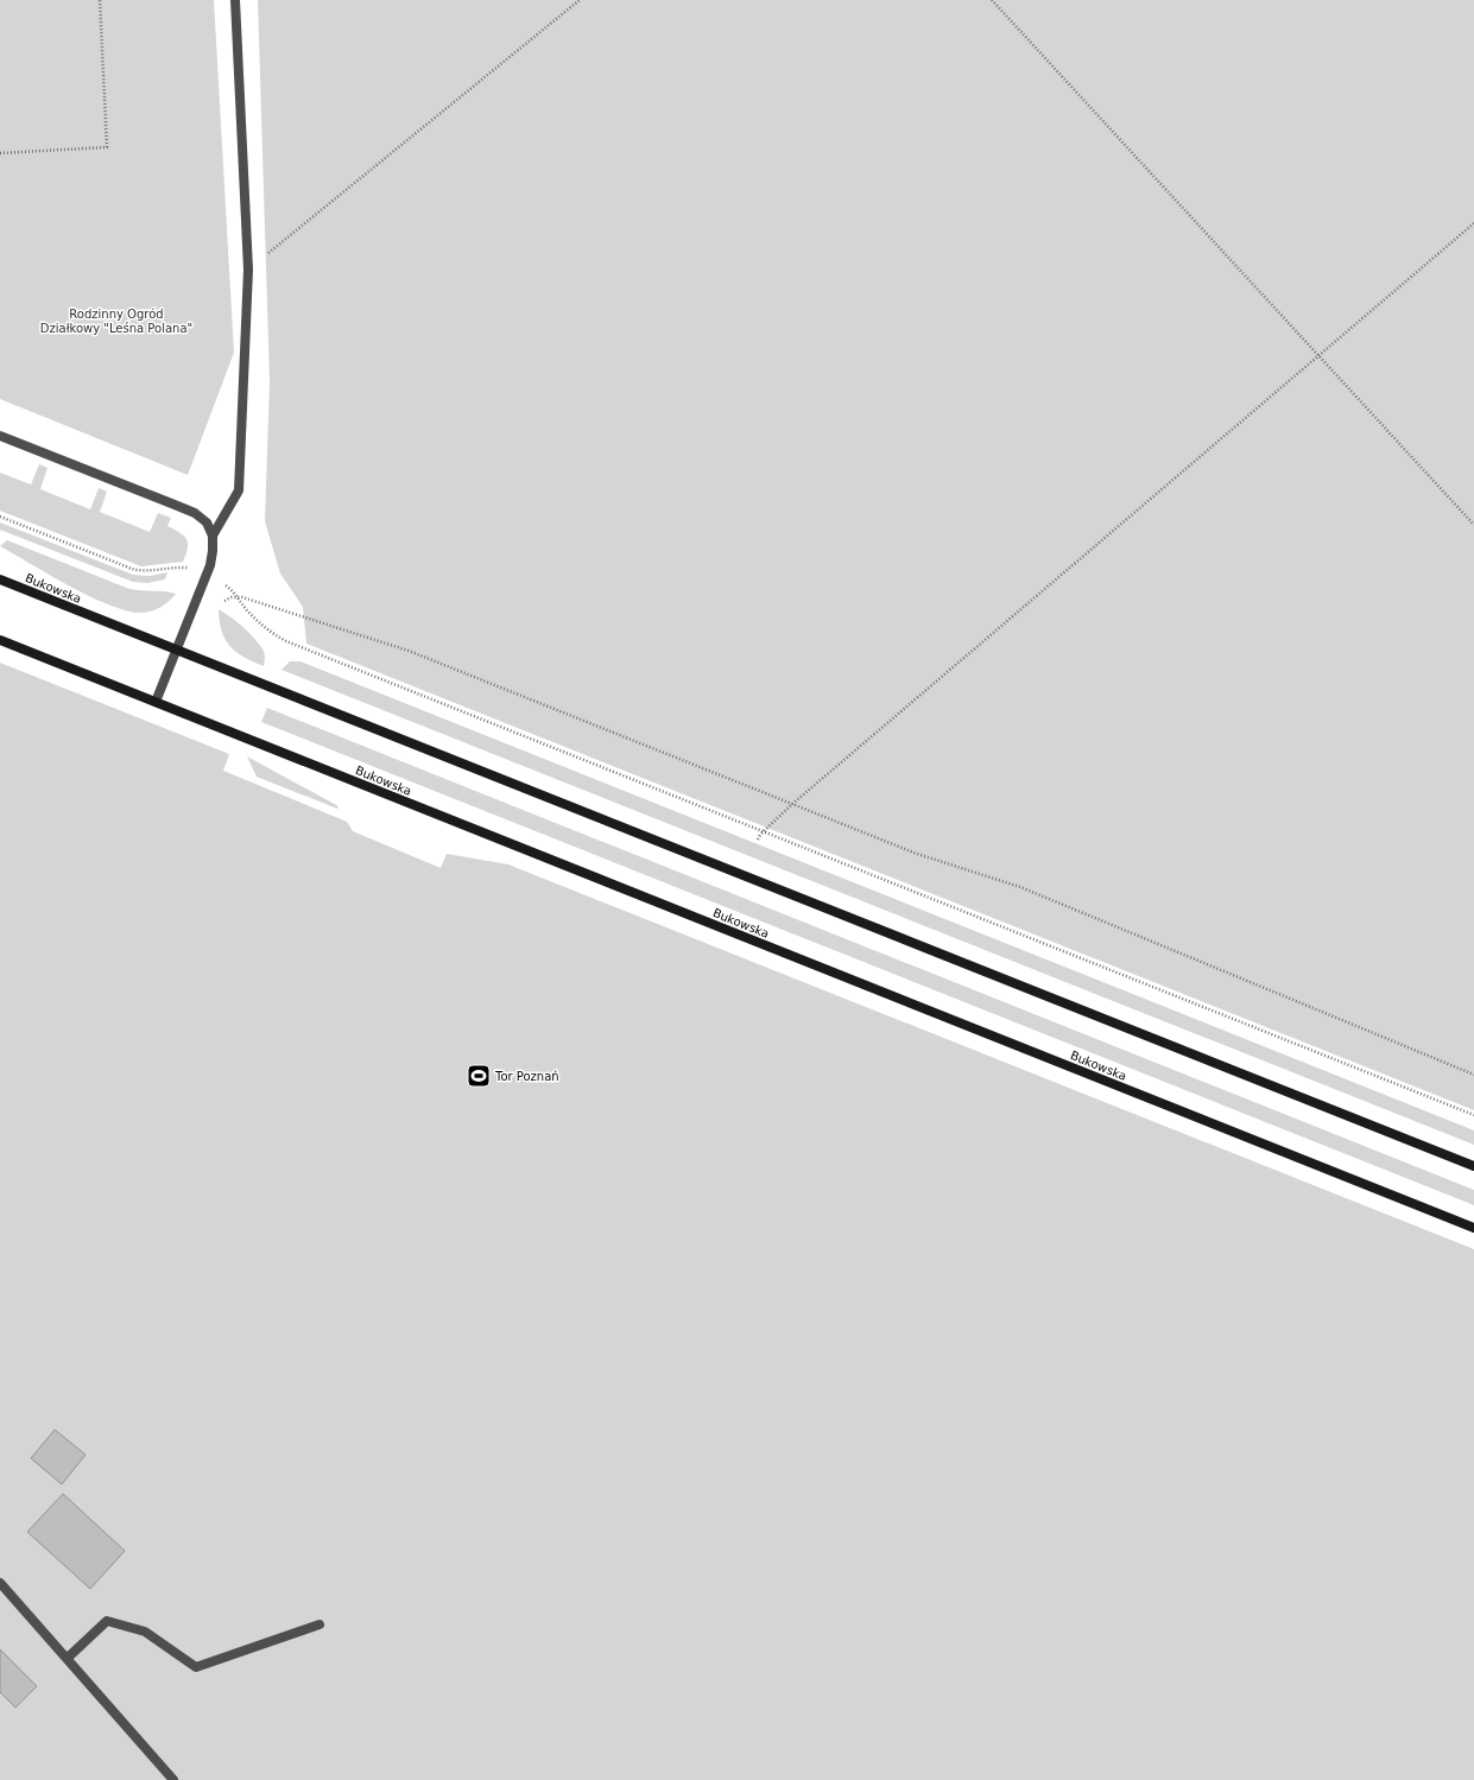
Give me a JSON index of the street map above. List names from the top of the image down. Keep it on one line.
{"streets":{"main road":["Bukowska"]},"parks":["Rodzinny Ogród Działkowy \"Leśna Polana\""],"places":{"sports":["Tor Poznań"]}}
